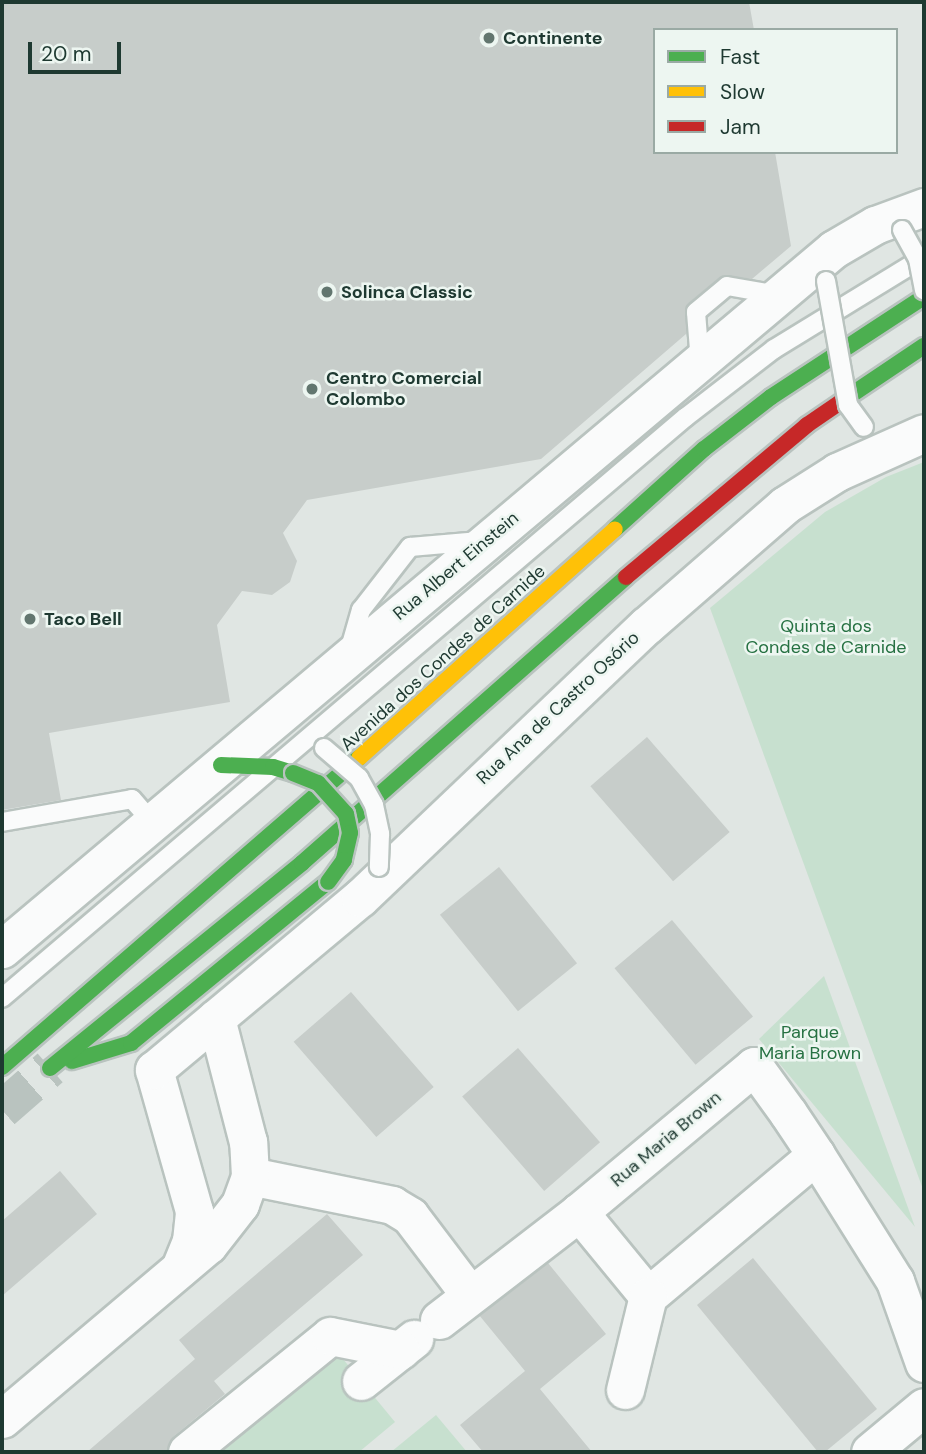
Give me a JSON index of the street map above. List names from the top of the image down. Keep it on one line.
{"streets":{"main road":["Avenida dos Condes de Carnide"],"street":["Rua Albert Einstein","Rua Ana de Castro Osório","Rua Maria Brown"]},"parks":["Quinta dos Condes de Carnide","Parque Maria Brown"],"places":["Continente","Solinca Classic","Centro Comercial Colombo","Taco Bell"],"legend":["Fast","Slow","Jam"],"scale_bar":"20 m"}
